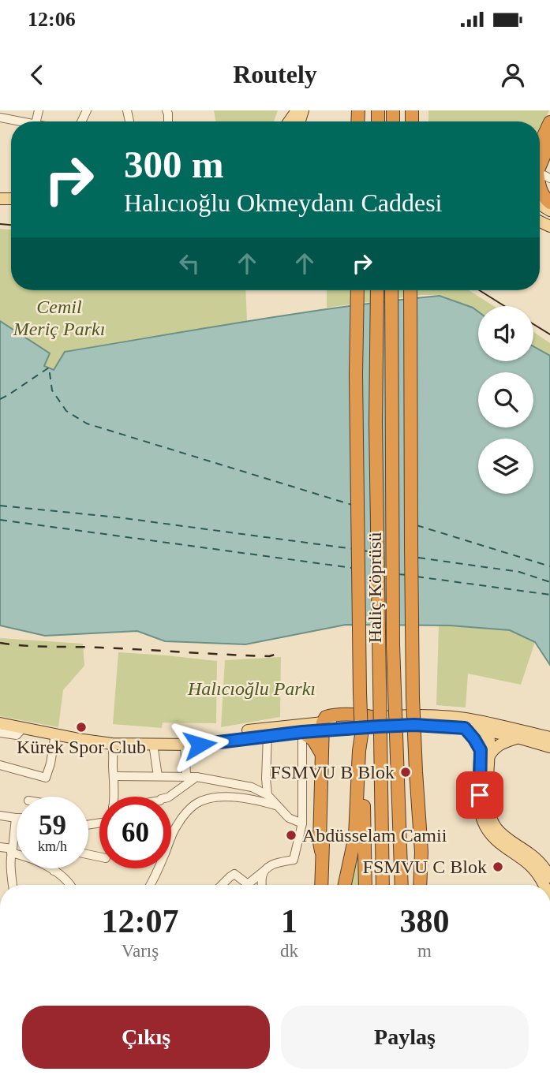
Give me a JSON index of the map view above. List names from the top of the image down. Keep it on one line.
{"streets":{"highway":["Haliç Köprüsü"]},"parks":["Cemil Meriç Parkı","Halıcıoğlu Parkı"],"places":["Kürek Spor Club","FSMVU B Blok","Abdüsselam Camii","FSMVU C Blok"],"page":{"status":"12:06","header":"Routely","turn":["300 m","Halıcıoğlu Okmeydanı Caddesi"],"speed":"59 km/h","limit":"60","eta":["12:07","Varış","1","dk","380","m"],"buttons":["Çıkış","Paylaş"]}}
